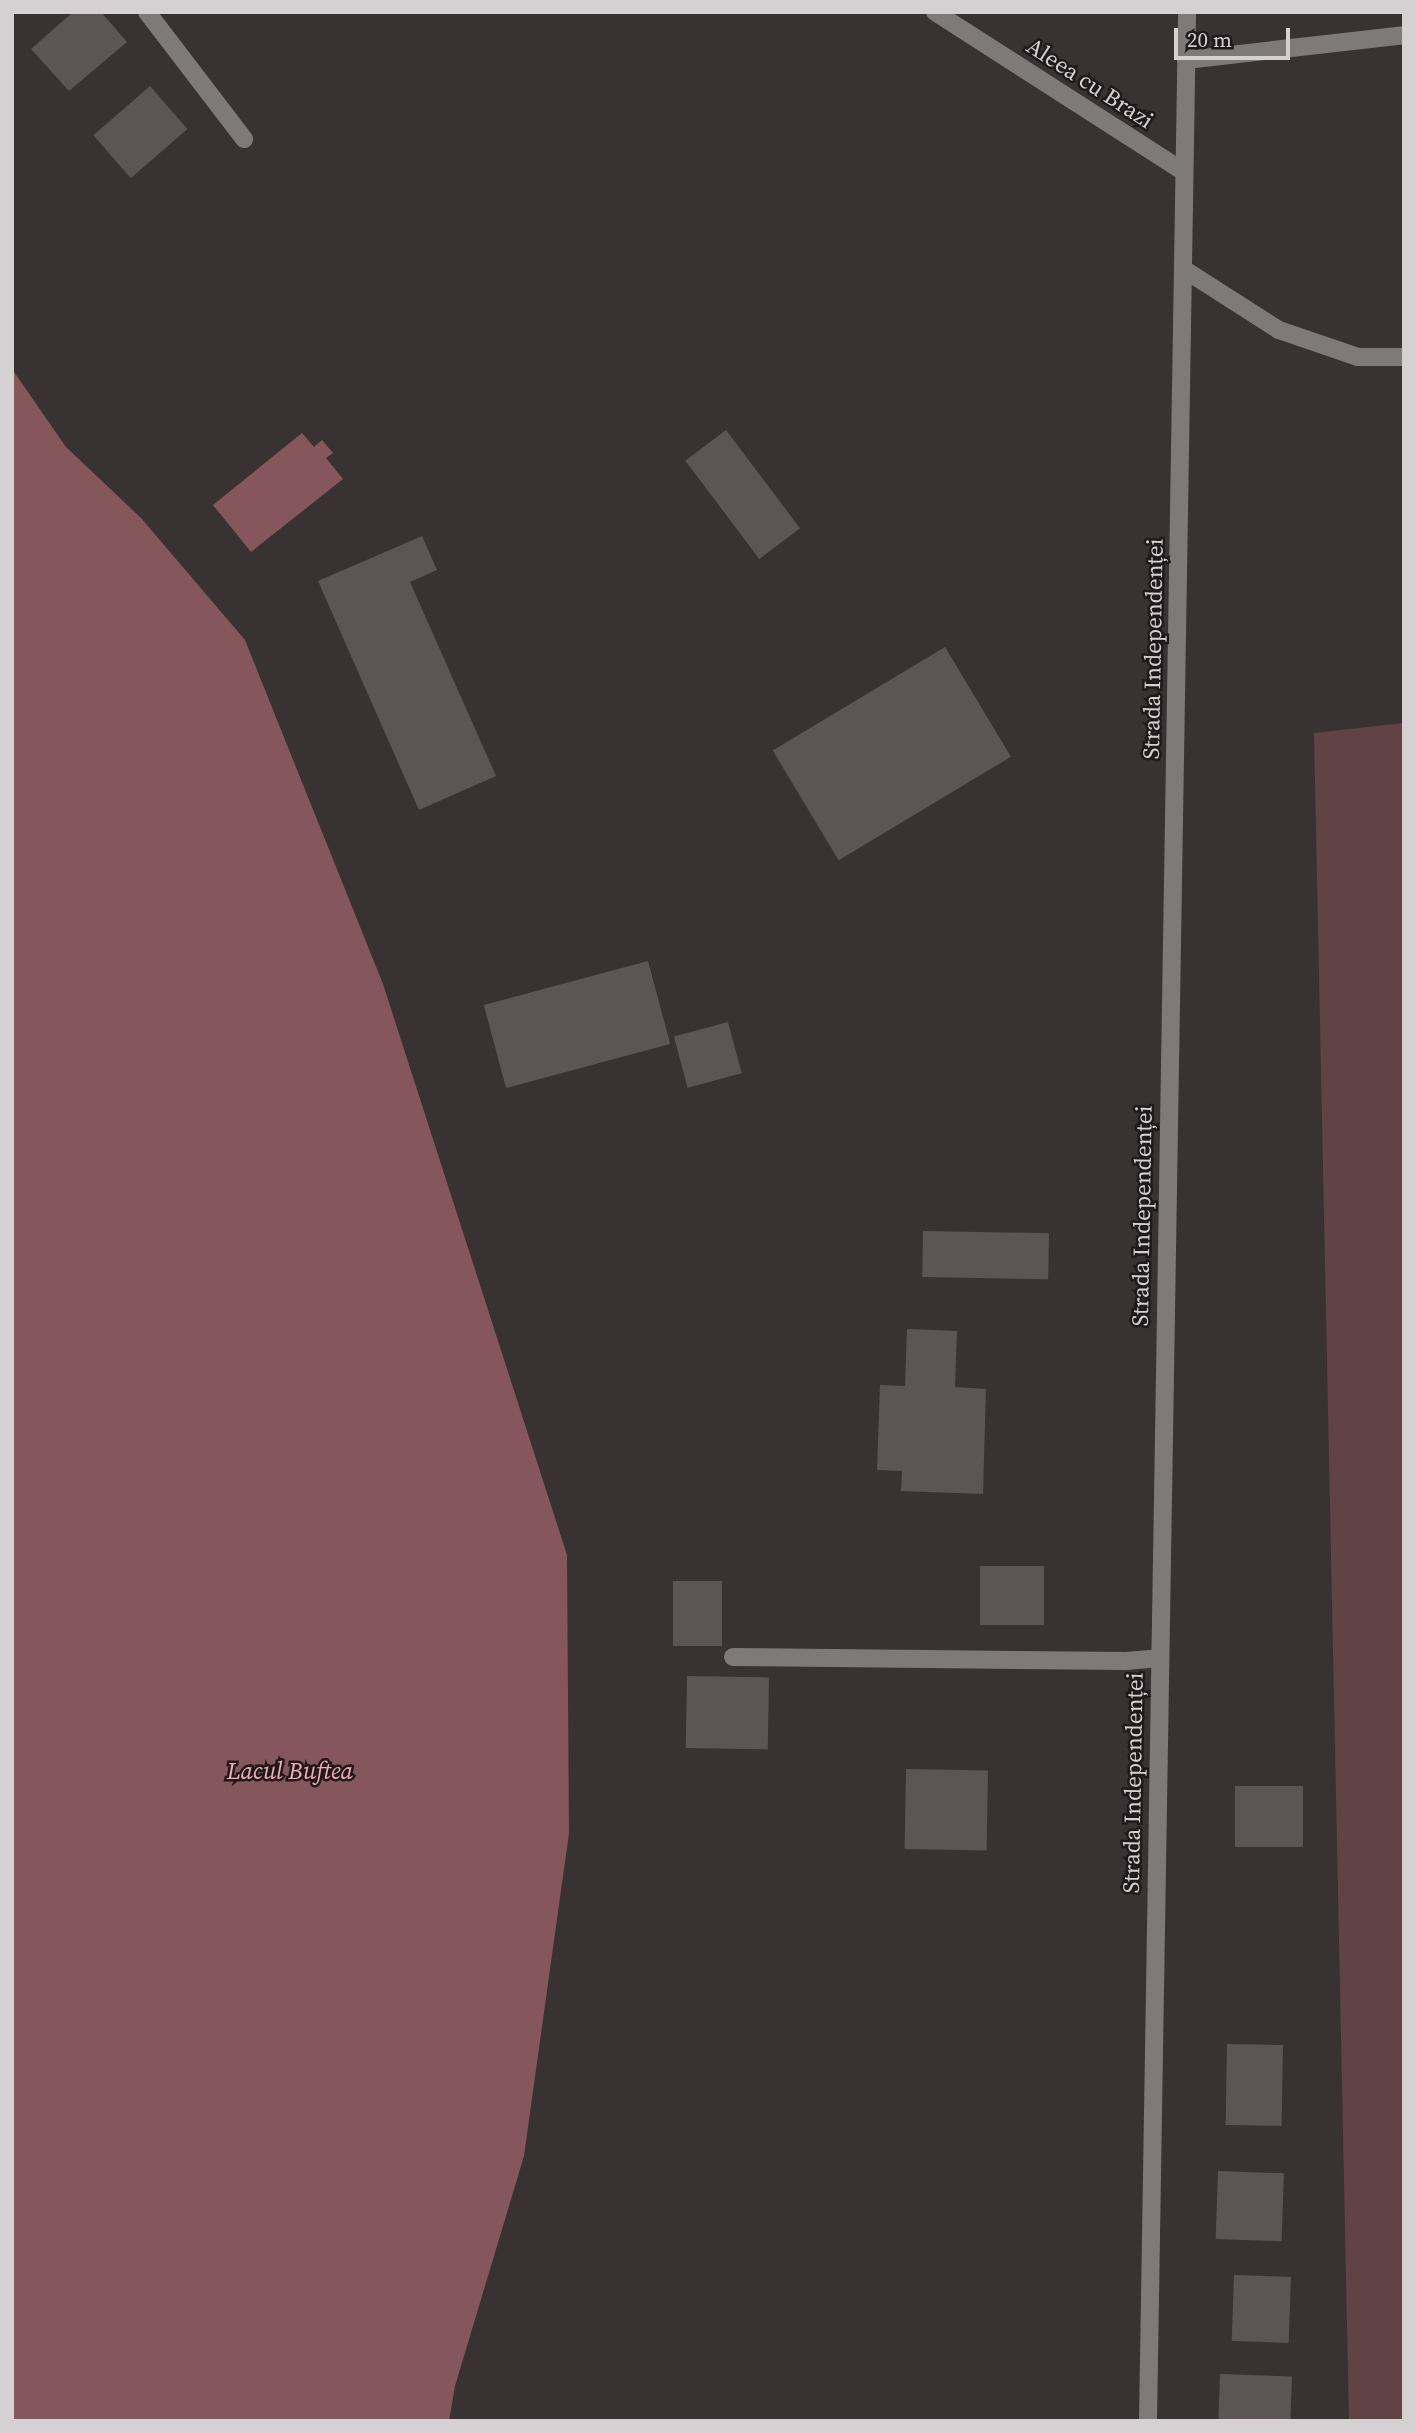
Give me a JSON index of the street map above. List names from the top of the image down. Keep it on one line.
{"streets":{"street":["Aleea cu Brazi","Strada Independenței"]},"crossings":[["Aleea cu Brazi","Strada Independenței"]],"water":["Lacul Buftea"],"scale_bar":"20 m"}
